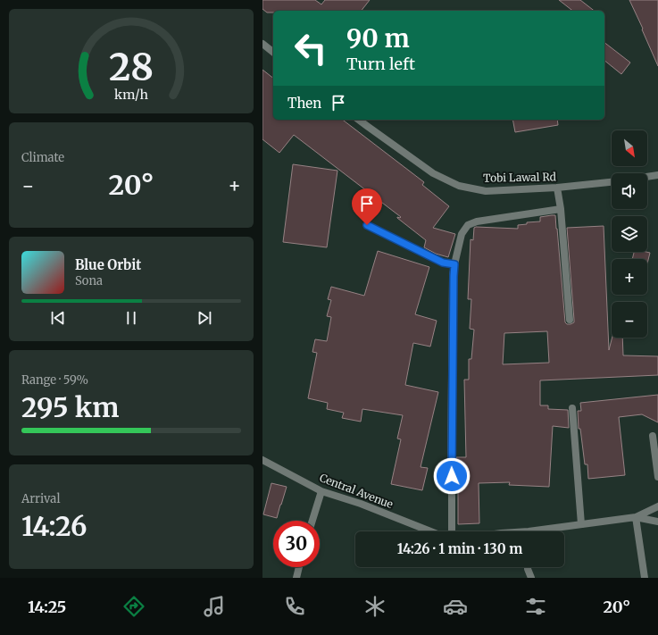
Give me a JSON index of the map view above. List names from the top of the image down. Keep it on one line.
{"streets":{"street":["Tobi Lawal Rd","Central Avenue"]},"north":"bottom right","page":{"turn":["90 m","Turn left"],"then":"Then","tile":["Climate",["Range · 59%","295 km"],["Arrival","14:26"]],"map_buttons":["+","−"],"heat":["−","20°","+"],"song":["Blue Orbit","Sona"],"limit":"30","trip":"14:26 · 1 min · 130 m","tabs":["14:25","20°"],"gauge":["28","km/h"]}}
